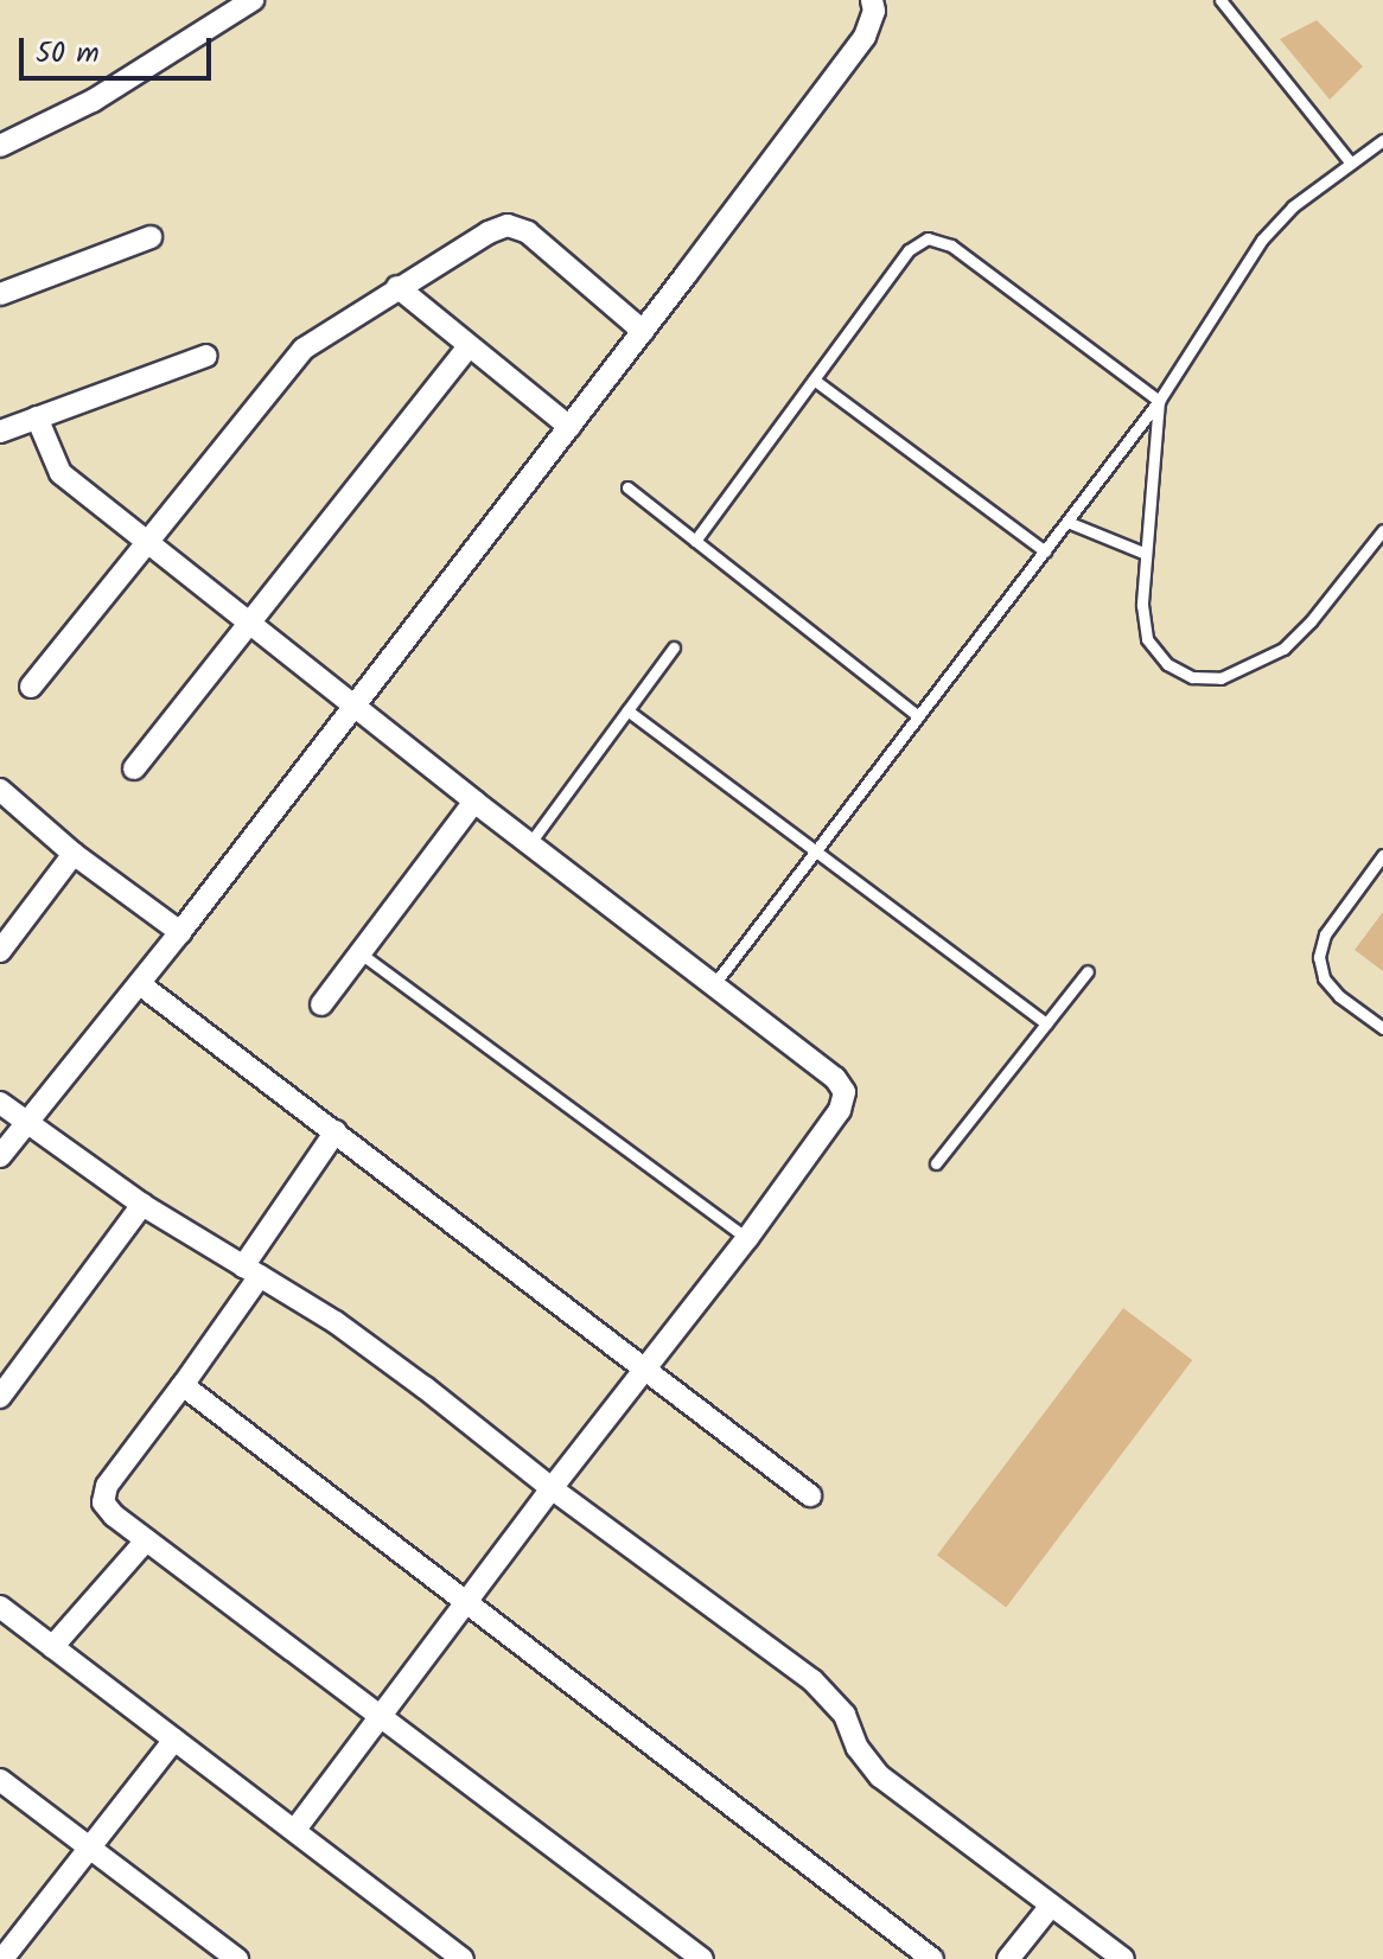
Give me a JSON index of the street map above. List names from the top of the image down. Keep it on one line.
{"scale_bar":"50 m"}
